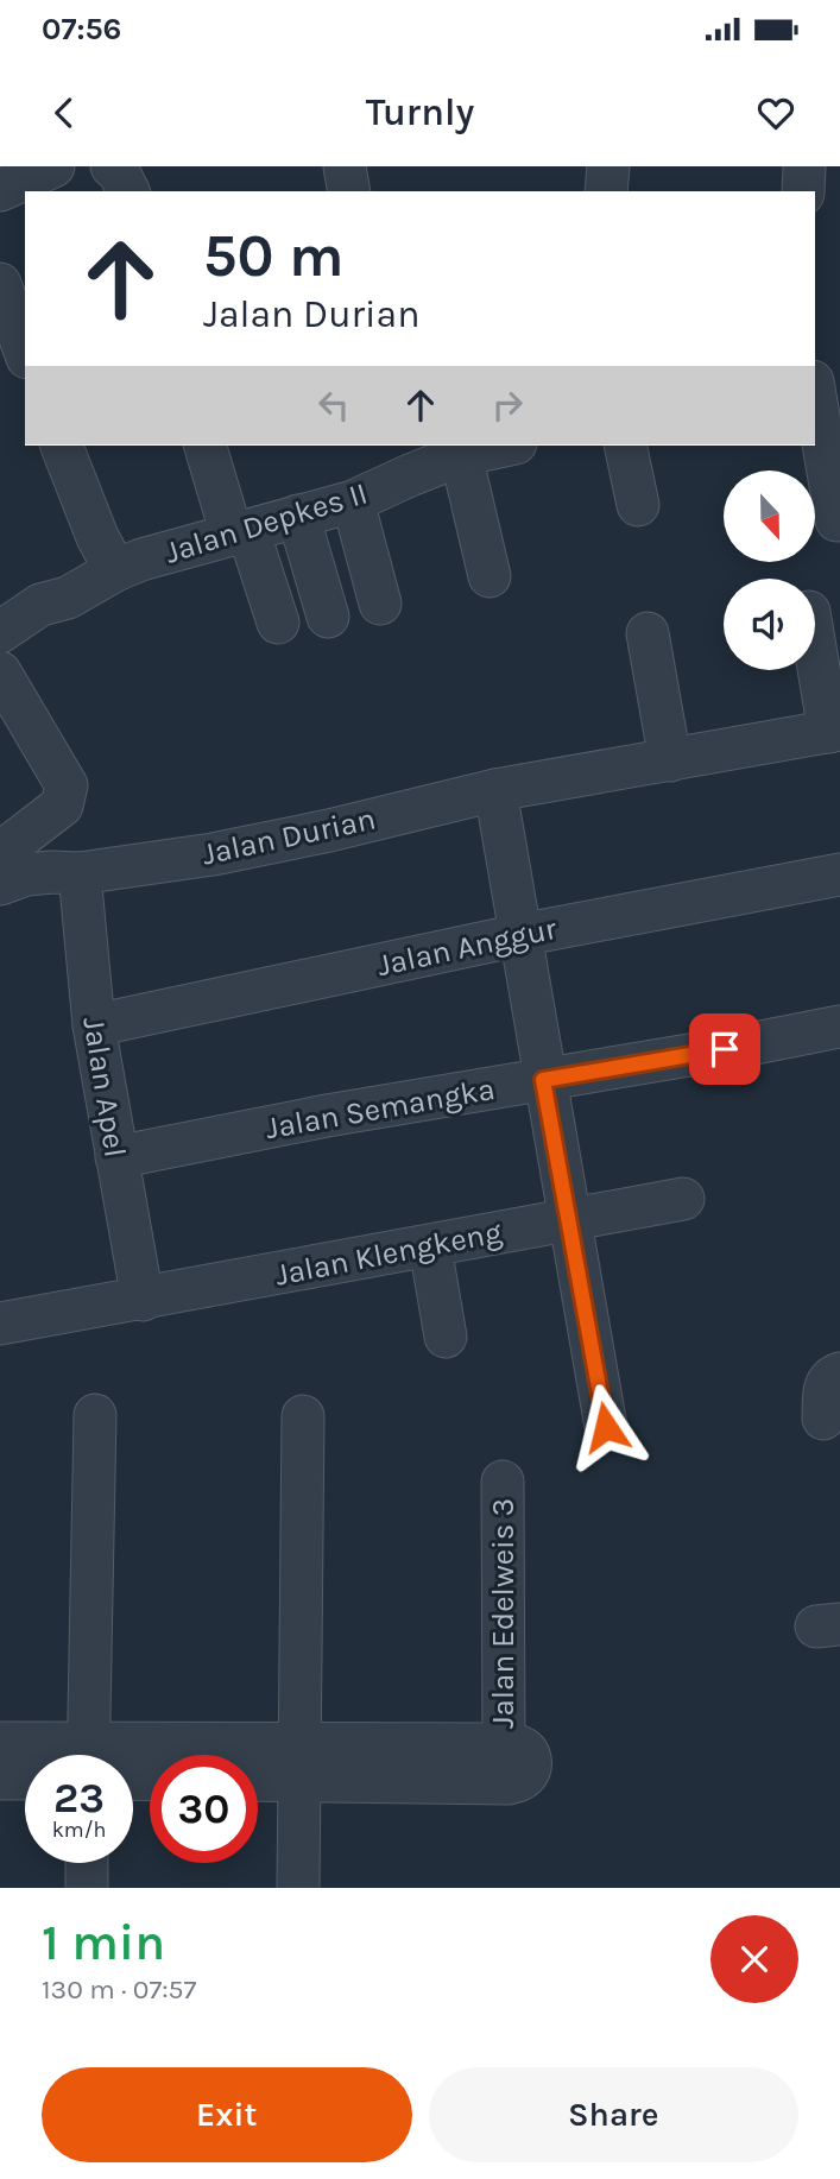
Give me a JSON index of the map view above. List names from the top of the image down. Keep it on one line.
{"streets":{"street":["Jalan Depkes II","Jalan Durian","Jalan Anggur","Jalan Apel","Jalan Semangka","Jalan Klengkeng","Jalan Edelweis 3"]},"crossings":[["Jalan Durian","Jalan Apel"],["Jalan Anggur","Jalan Apel"],["Jalan Apel","Jalan Semangka"],["Jalan Apel","Jalan Klengkeng"]],"north":"bottom","page":{"status":"07:56","header":"Turnly","turn":["50 m","Jalan Durian"],"speed":"23 km/h","limit":"30","heading":["1 min","130 m · 07:57"],"buttons":["Exit","Share"]}}
